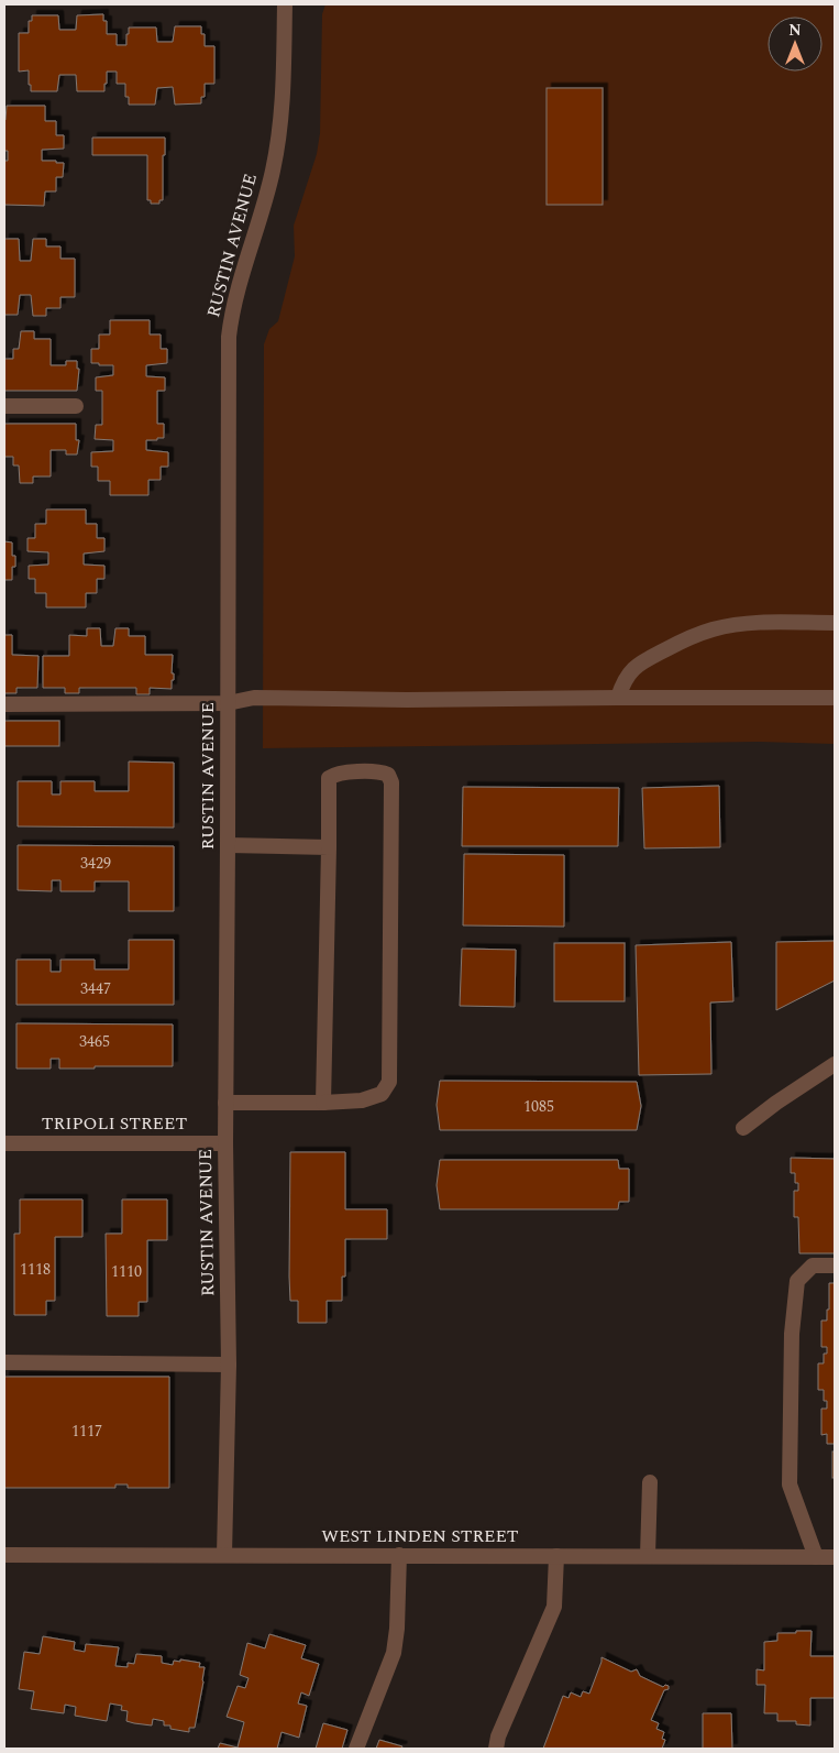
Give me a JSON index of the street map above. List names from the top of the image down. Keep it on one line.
{"streets":{"street":["RUSTIN AVENUE","TRIPOLI STREET","WEST LINDEN STREET"]},"crossings":[["RUSTIN AVENUE","TRIPOLI STREET"],["RUSTIN AVENUE","WEST LINDEN STREET"]],"house_numbers":["3429","3447","3465","1085","1118","1110","1117"],"north":"top"}
